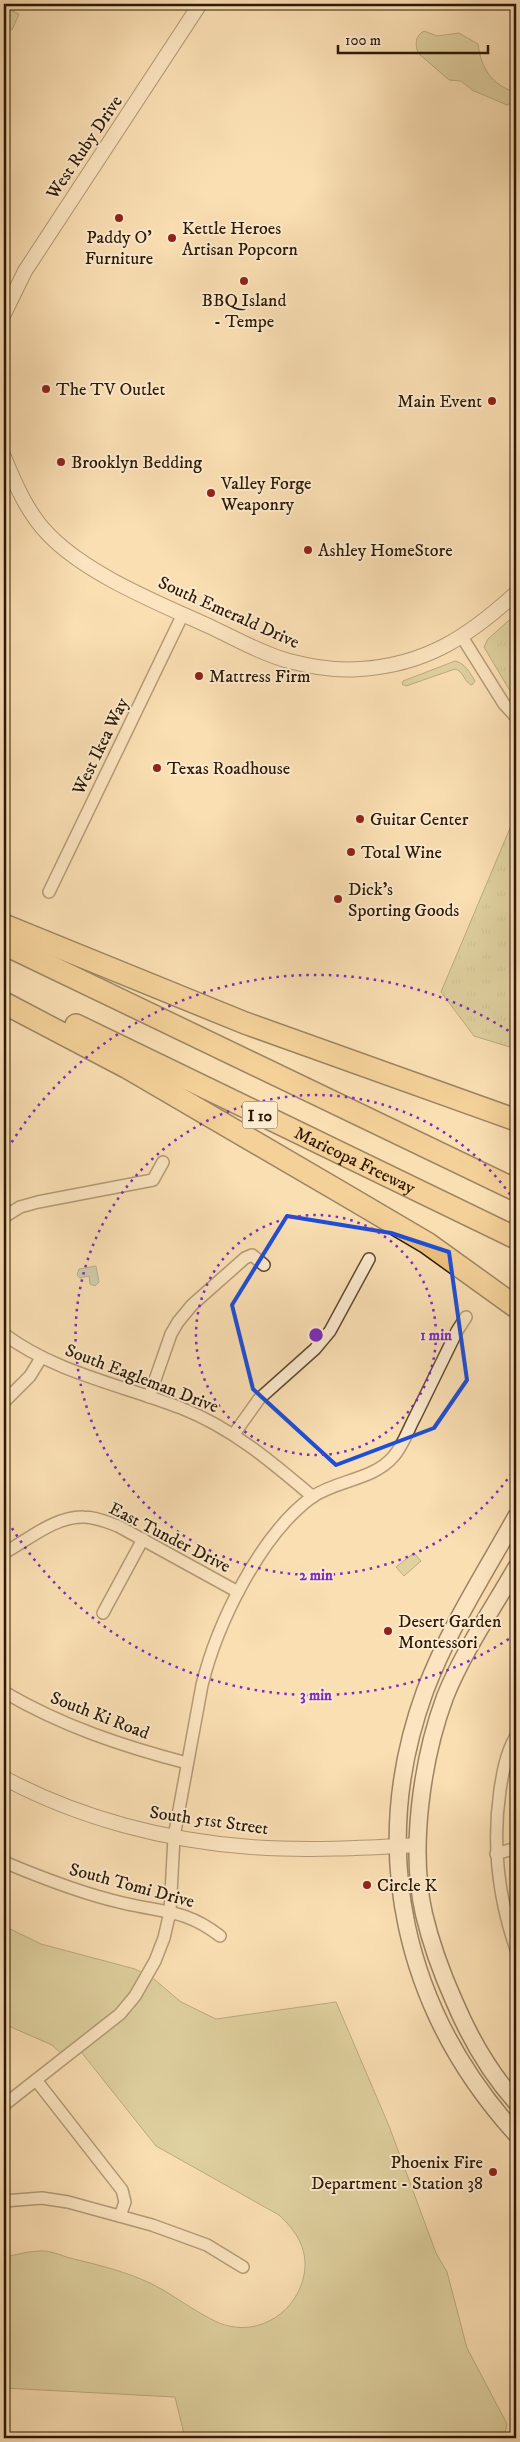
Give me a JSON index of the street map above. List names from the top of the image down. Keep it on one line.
{"streets":{"highway":["I 10","Maricopa Freeway"],"street":["West Ruby Drive","South Emerald Drive","West Ikea Way","South Eagleman Drive","East Tunder Drive","South Ki Road","South 51st Street","South Tomi Drive"]},"crossings":[["South Emerald Drive","West Ikea Way"]],"places":["Paddy O' Furniture","Kettle Heroes Artisan Popcorn","BBQ Island - Tempe","The TV Outlet","Main Event","Brooklyn Bedding","Valley Forge Weaponry","Ashley HomeStore","Mattress Firm","Texas Roadhouse","Guitar Center","Total Wine","Dick's Sporting Goods","Desert Garden Montessori","Circle K","Phoenix Fire Department - Station 38"],"scale_bar":"100 m","rings":["1 min","2 min","3 min"]}
